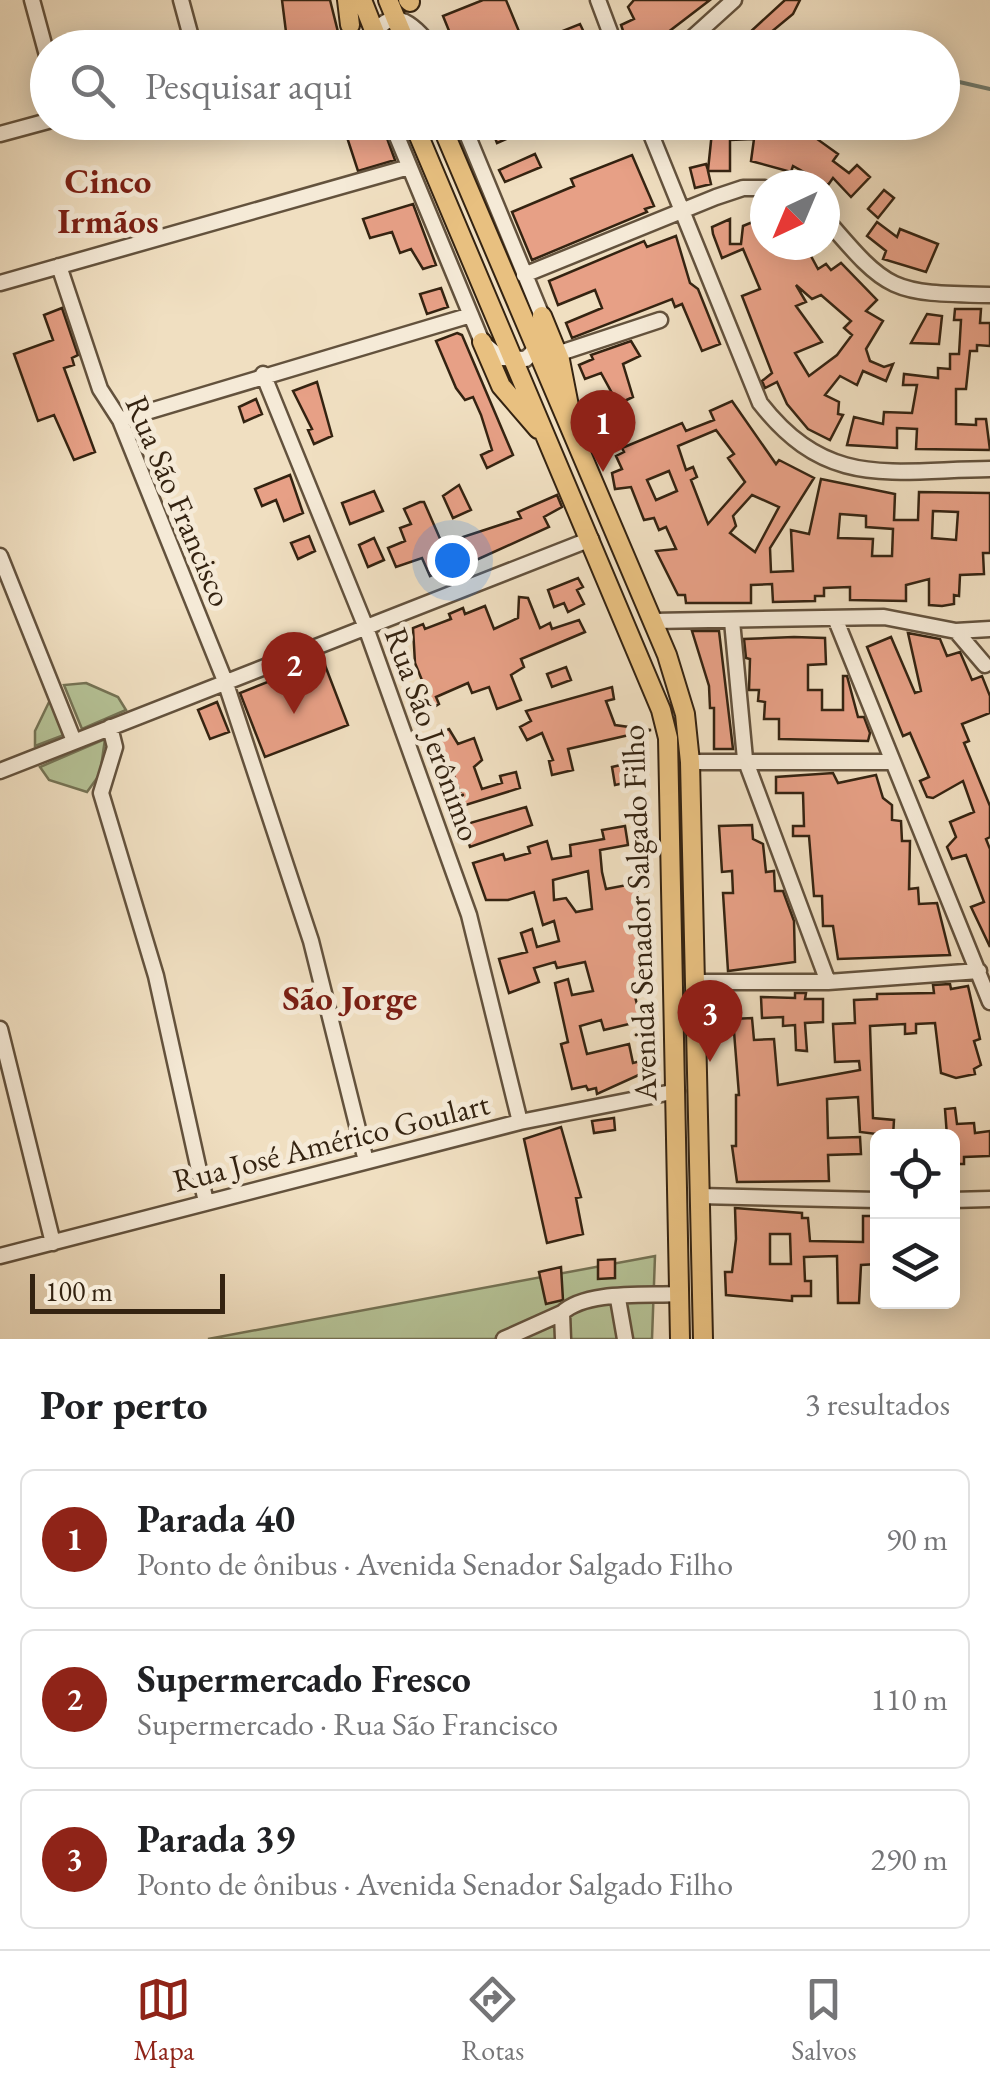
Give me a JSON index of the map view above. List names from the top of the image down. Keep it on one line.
{"streets":{"main road":["Avenida Senador Salgado Filho"],"street":["Rua São Francisco","Rua São Jerônimo","Rua José Américo Goulart"]},"crossings":[["Rua São Francisco","Rua José Américo Goulart"],["Rua São Jerônimo","Rua José Américo Goulart"],["Avenida Senador Salgado Filho","Rua José Américo Goulart"]],"districts":["Cinco Irmãos","São Jorge"],"scale_bar":"100 m","north":"bottom left","page":{"search":"Pesquisar aqui","pins":["1","2","3"],"scale":"100 m","heading":["Por perto","3 resultados"],"list":[{"mark":"1","name":"Parada 40","note":"Ponto de ônibus · Avenida Senador Salgado Filho","value":"90 m"},{"mark":"2","name":"Supermercado Fresco","note":"Supermercado · Rua São Francisco","value":"110 m"},{"mark":"3","name":"Parada 39","note":"Ponto de ônibus · Avenida Senador Salgado Filho","value":"290 m"}],"nav":["Mapa","Rotas","Salvos"]}}
